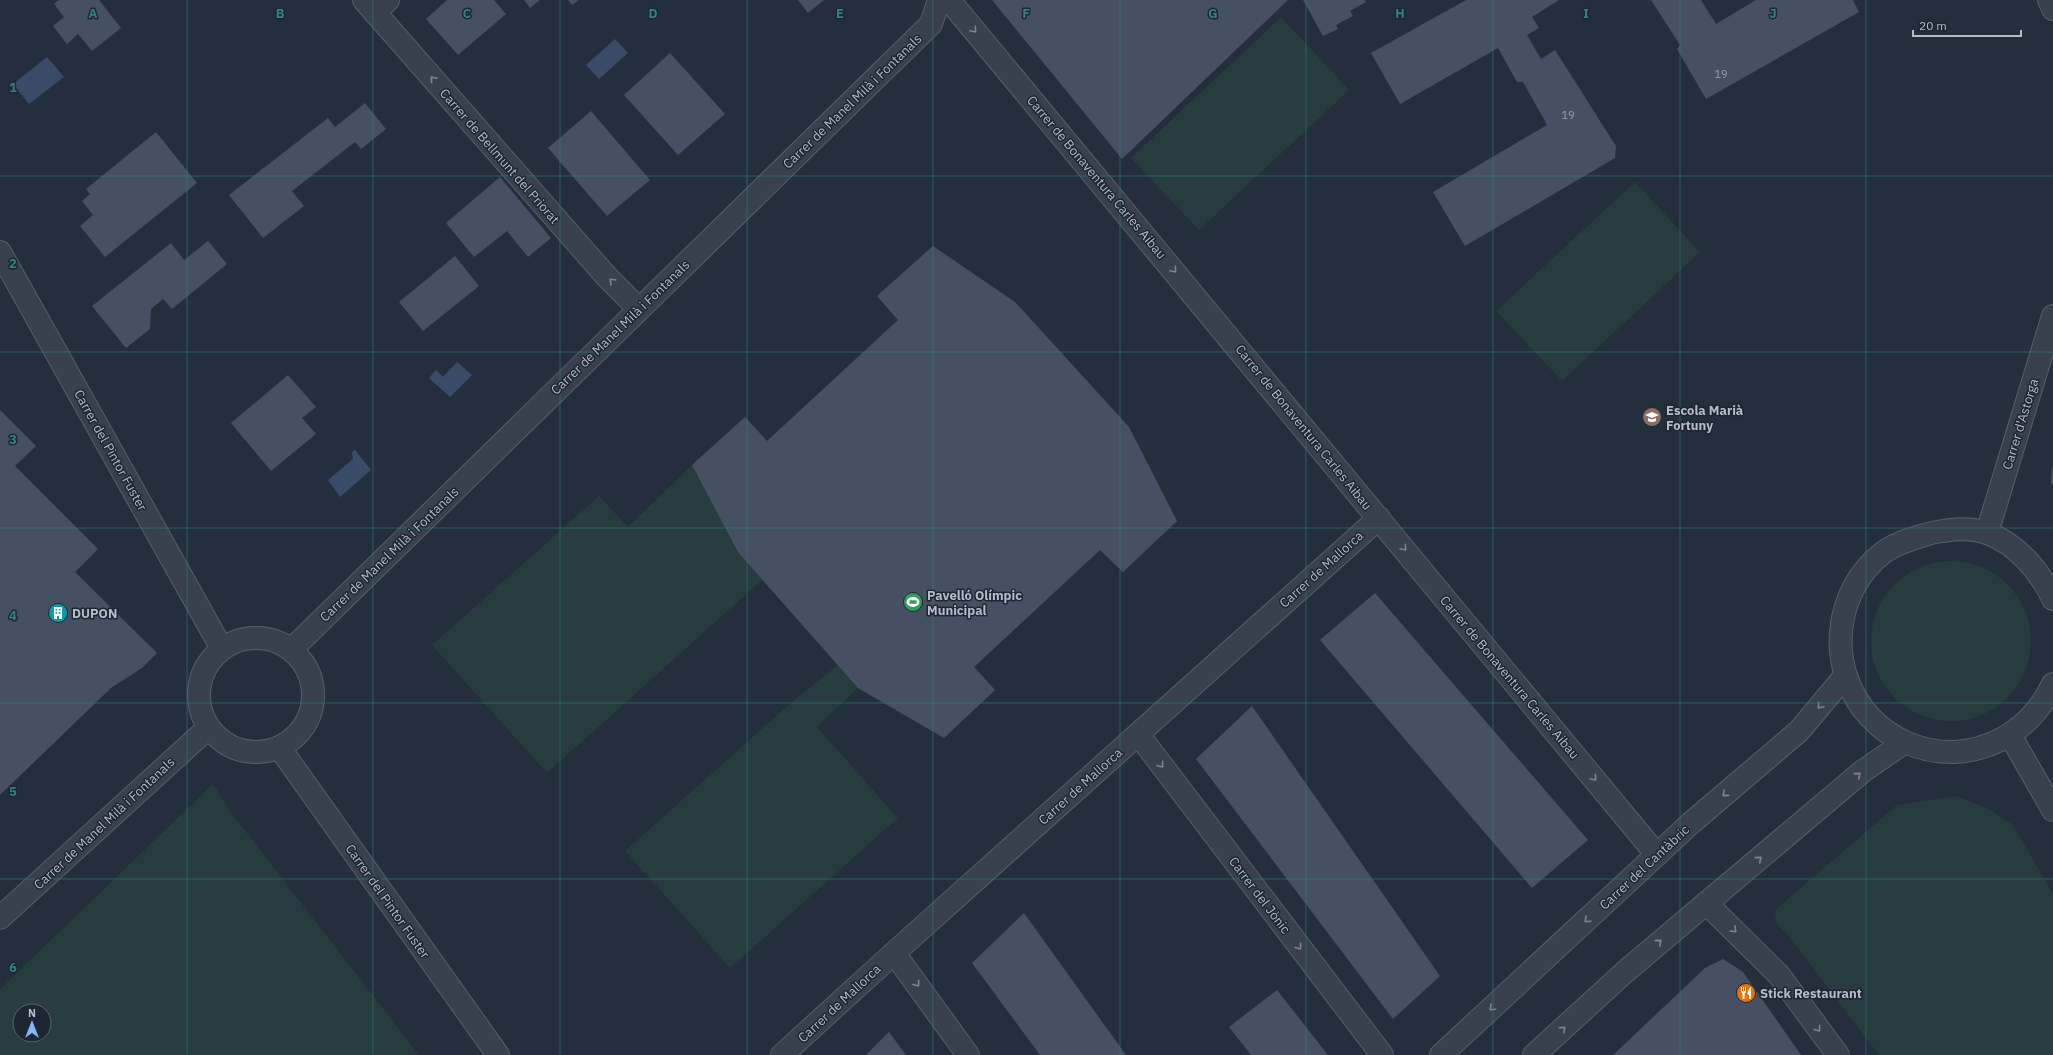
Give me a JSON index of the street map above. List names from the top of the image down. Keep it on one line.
{"streets":{"street":["Carrer de Manel Milà i Fontanals","Carrer de Bellmunt del Priorat","Carrer de Bonaventura Carles Aibau","Carrer d'Astorga","Carrer del Pintor Fuster","Carrer de Mallorca","Carrer del Cantàbric","Carrer del Jònic"]},"crossings":[["Carrer de Manel Milà i Fontanals","Carrer de Bellmunt del Priorat"],["Carrer de Manel Milà i Fontanals","Carrer del Pintor Fuster"],["Carrer de Bonaventura Carles Aibau","Carrer de Mallorca"],["Carrer de Bonaventura Carles Aibau","Carrer del Cantàbric"],["Carrer de Mallorca","Carrer del Jònic"]],"one_way":["Carrer de Bellmunt del Priorat","Carrer de Bonaventura Carles Aibau","Carrer del Jònic"],"places":{"school or university":["Escola Marià Fortuny"],"sports":["Pavelló Olímpic Municipal"],"building":["DUPON"],"restaurant":["Stick Restaurant"]},"house_numbers":["19","19"],"scale_bar":"20 m","north":"top","grid":{"columns":["A","B","C","D","E","F","G","H","I","J"],"rows":["1","2","3","4","5","6"]}}
